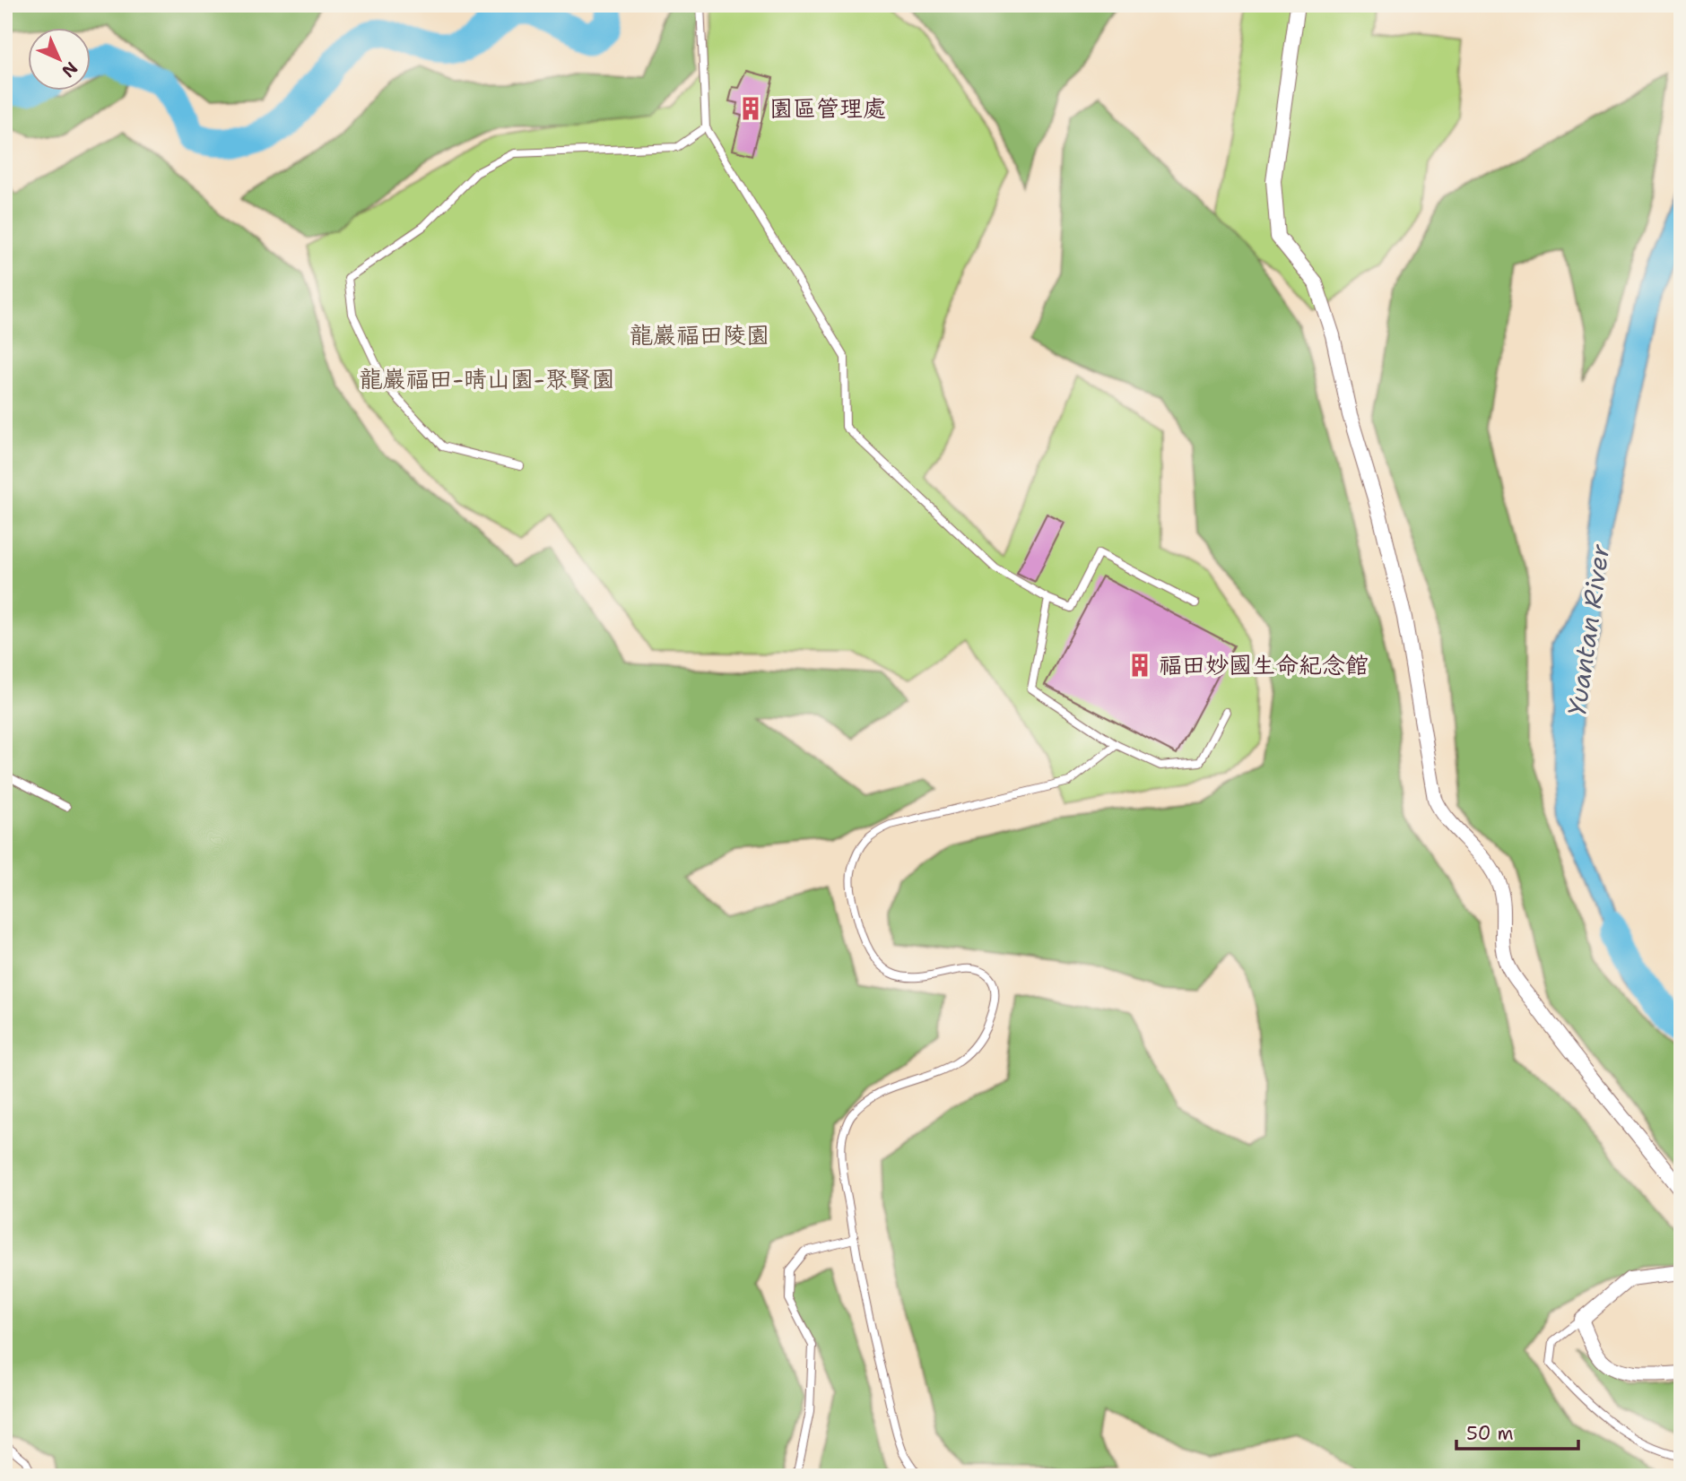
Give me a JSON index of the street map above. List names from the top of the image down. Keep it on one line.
{"water":["Yuantan River"],"parks":["龍巖福田陵園","龍巖福田-晴山園-聚賢園"],"places":{"building":["園區管理處","福田妙國生命紀念館"]},"scale_bar":"50 m","north":"bottom right"}
